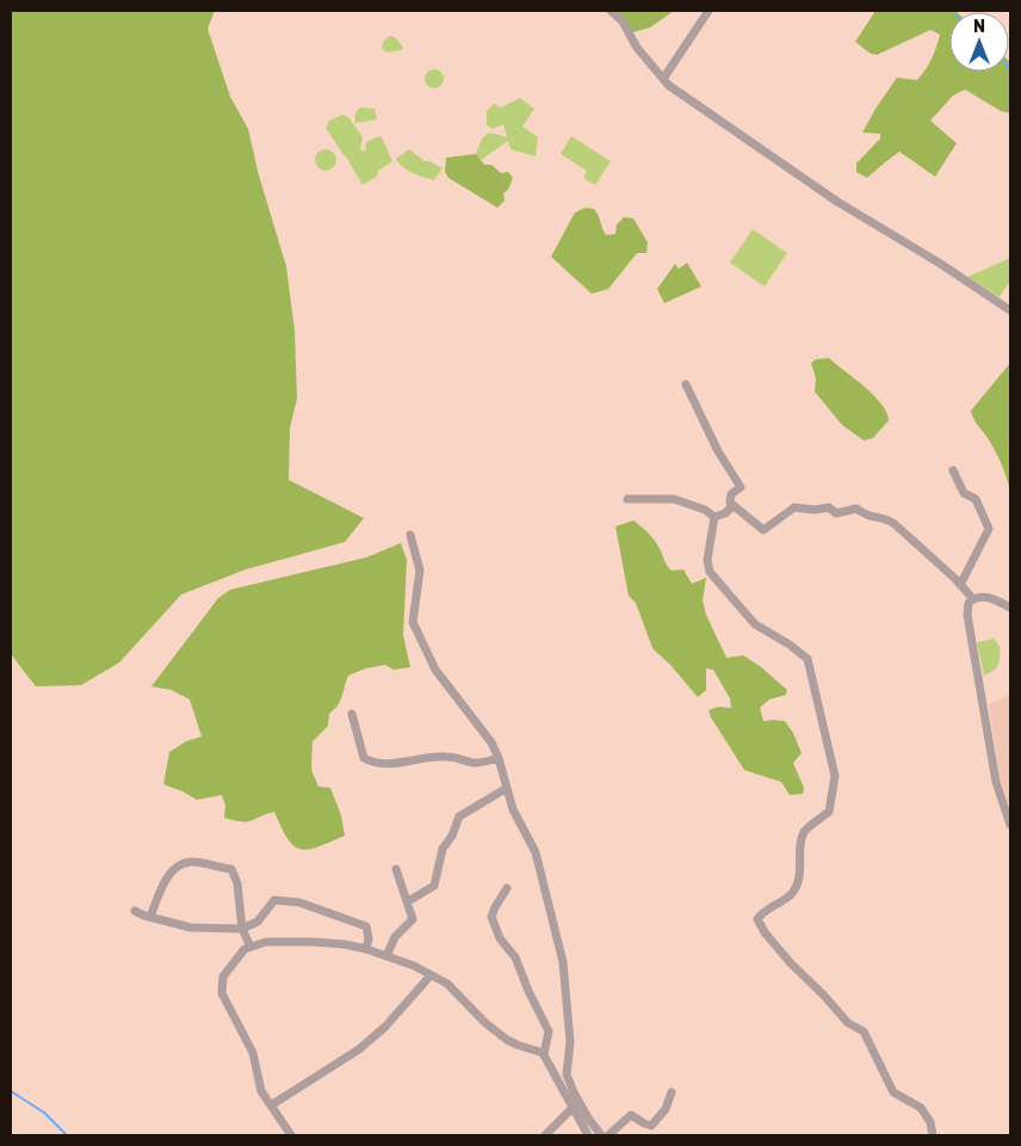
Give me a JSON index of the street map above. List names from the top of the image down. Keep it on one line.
{"north":"top"}
